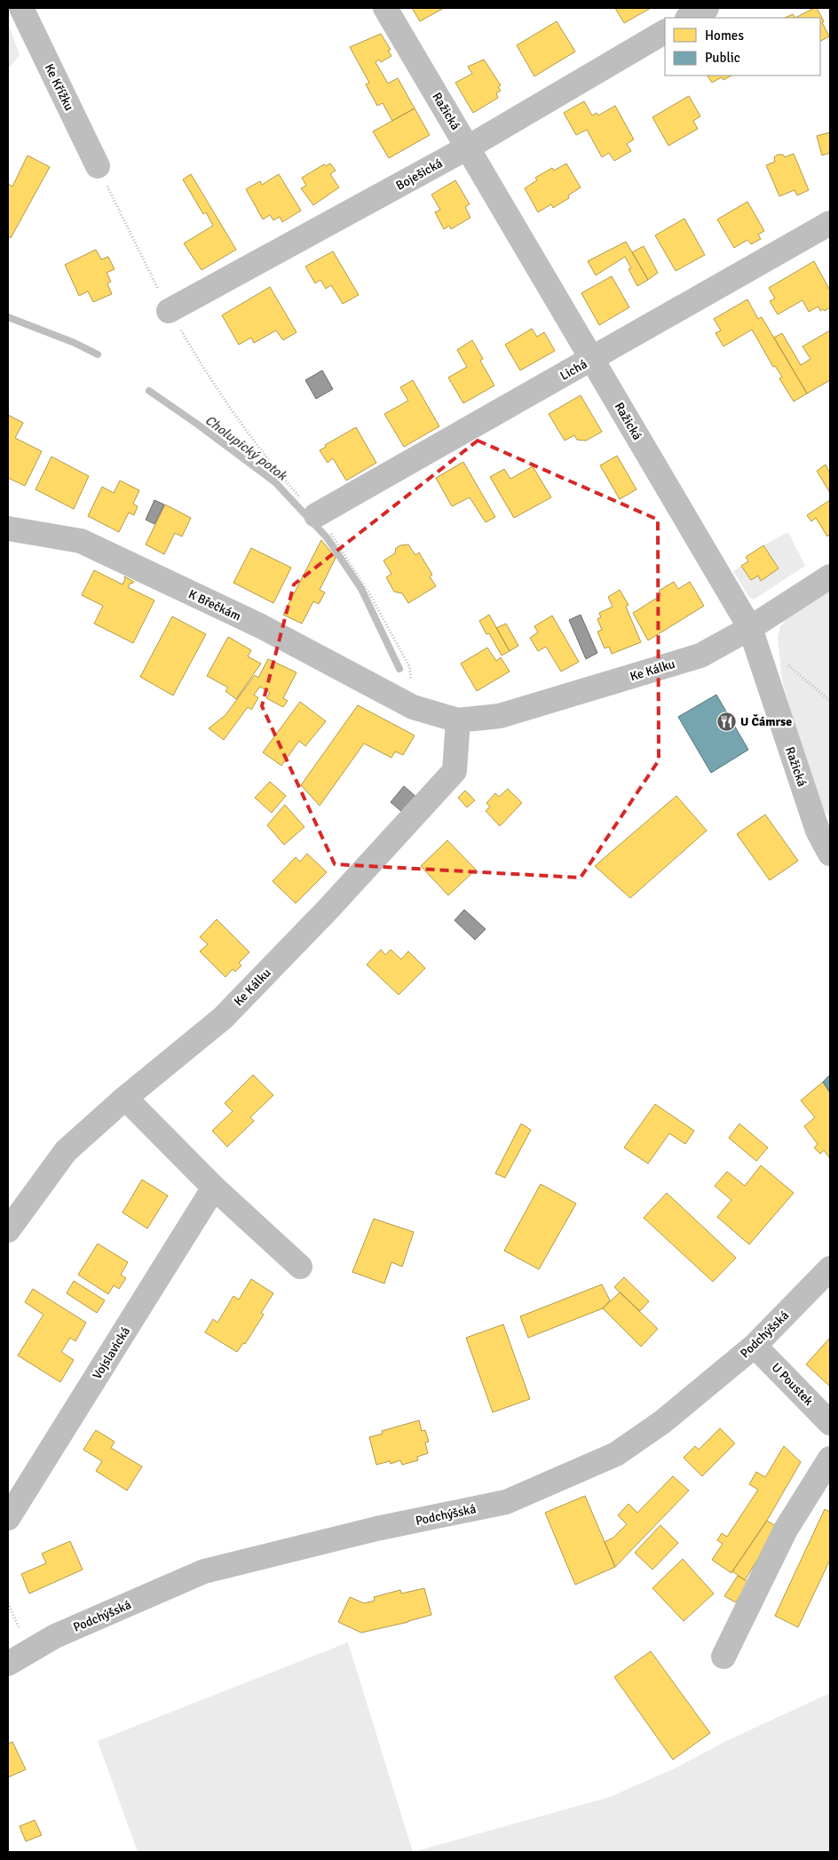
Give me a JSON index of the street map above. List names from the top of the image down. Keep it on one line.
{"streets":{"street":["Ke Křížku","Ražická","Boješická","Lichá","K Břečkám","Ke Kálku","Podchýšská","Vojslavická","U Poustek"]},"crossings":[["Ražická","Boješická"],["Ražická","Lichá"],["Ražická","Ke Kálku"],["K Břečkám","Ke Kálku"],["Podchýšská","U Poustek"]],"water":["Cholupický potok"],"places":{"restaurant":["U Čámrse"]},"legend":["Homes","Public"]}
